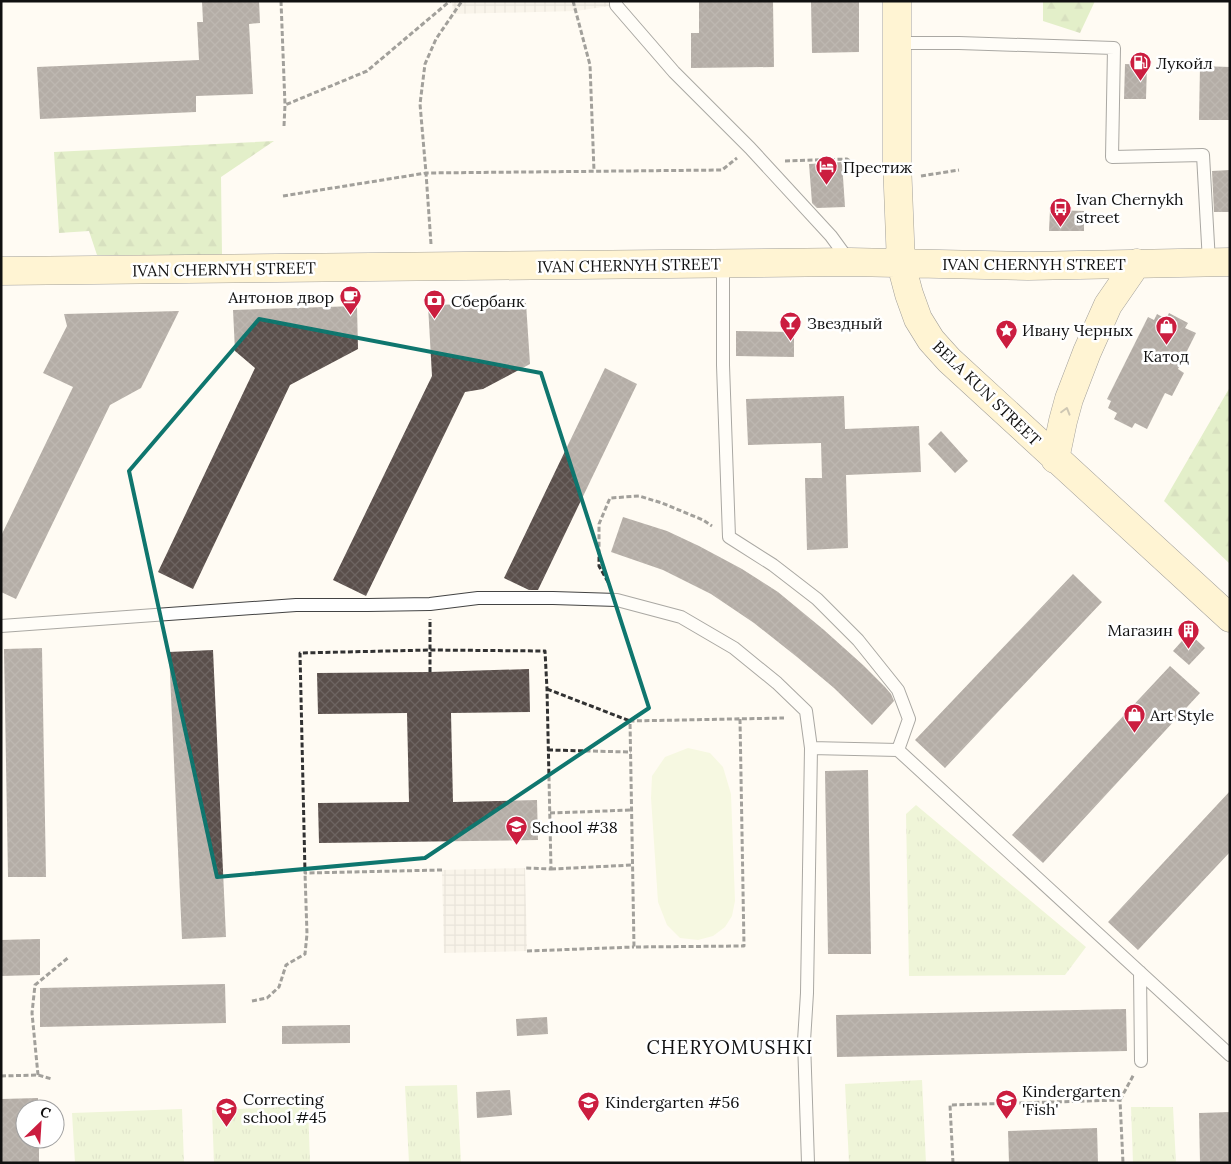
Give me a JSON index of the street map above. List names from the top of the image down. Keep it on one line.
{"streets":{"street":["IVAN CHERNYH STREET","BELA KUN STREET"]},"crossings":[["IVAN CHERNYH STREET","BELA KUN STREET"]],"districts":["CHERYOMUSHKI"],"places":{"fuel station":["Лукойл"],"hotel":["Престиж"],"bus stop":["Ivan Chernykh street"],"cafe":["Антонов двор"],"bank":["Сбербанк"],"bar":["Звездный"],"shop":["Катод","Art Style"],"place":["Ивану Черных"],"building":["Магазин"],"school or university":["School #38","Kindergarten 'Fish'","Kindergarten #56","Correcting school #45"]},"north":"top right"}
